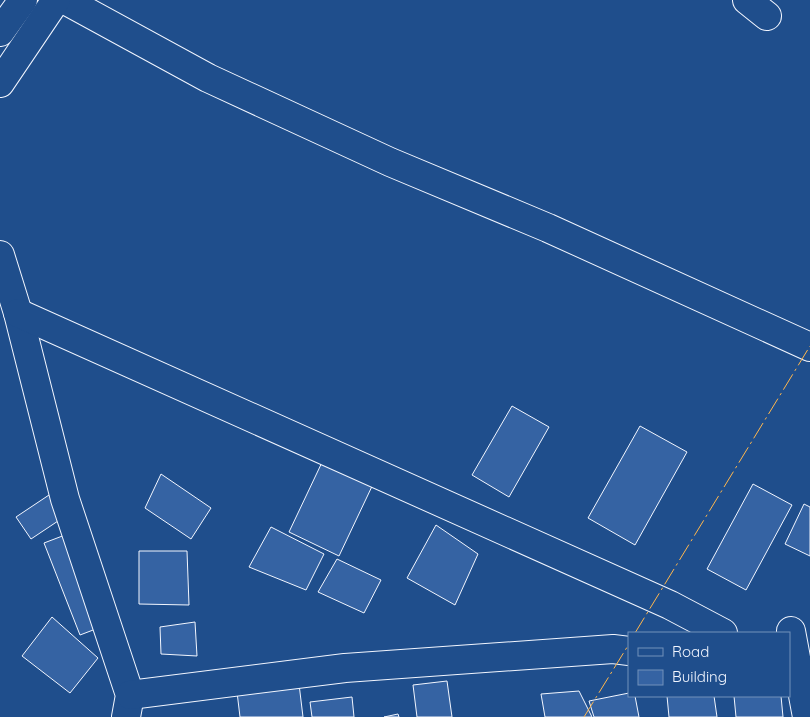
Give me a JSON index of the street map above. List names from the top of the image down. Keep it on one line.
{"legend":["Road","Building"]}
